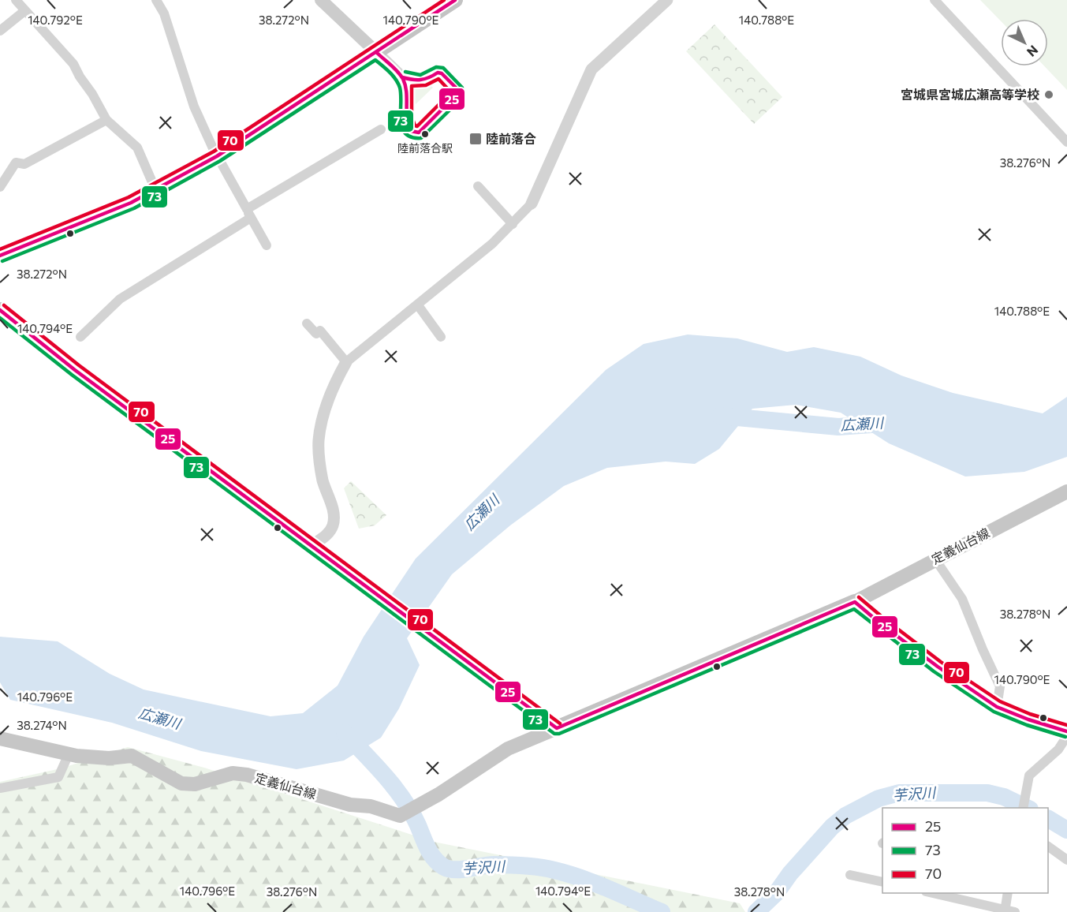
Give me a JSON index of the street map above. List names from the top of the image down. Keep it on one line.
{"streets":{"main road":["定義仙台線"]},"water":["広瀬川","芋沢川"],"places":{"other":["宮城県宮城広瀬高等学校","陸前落合駅"],"transit":["陸前落合"]},"lines":["transit line 25","transit line 70","transit line 73"],"legend":["25","73","70"],"north":"bottom right","coordinates":["38.272°N","140.792°E","140.790°E","140.788°E","38.276°N","140.794°E","38.278°N","140.796°E","38.274°N"]}
